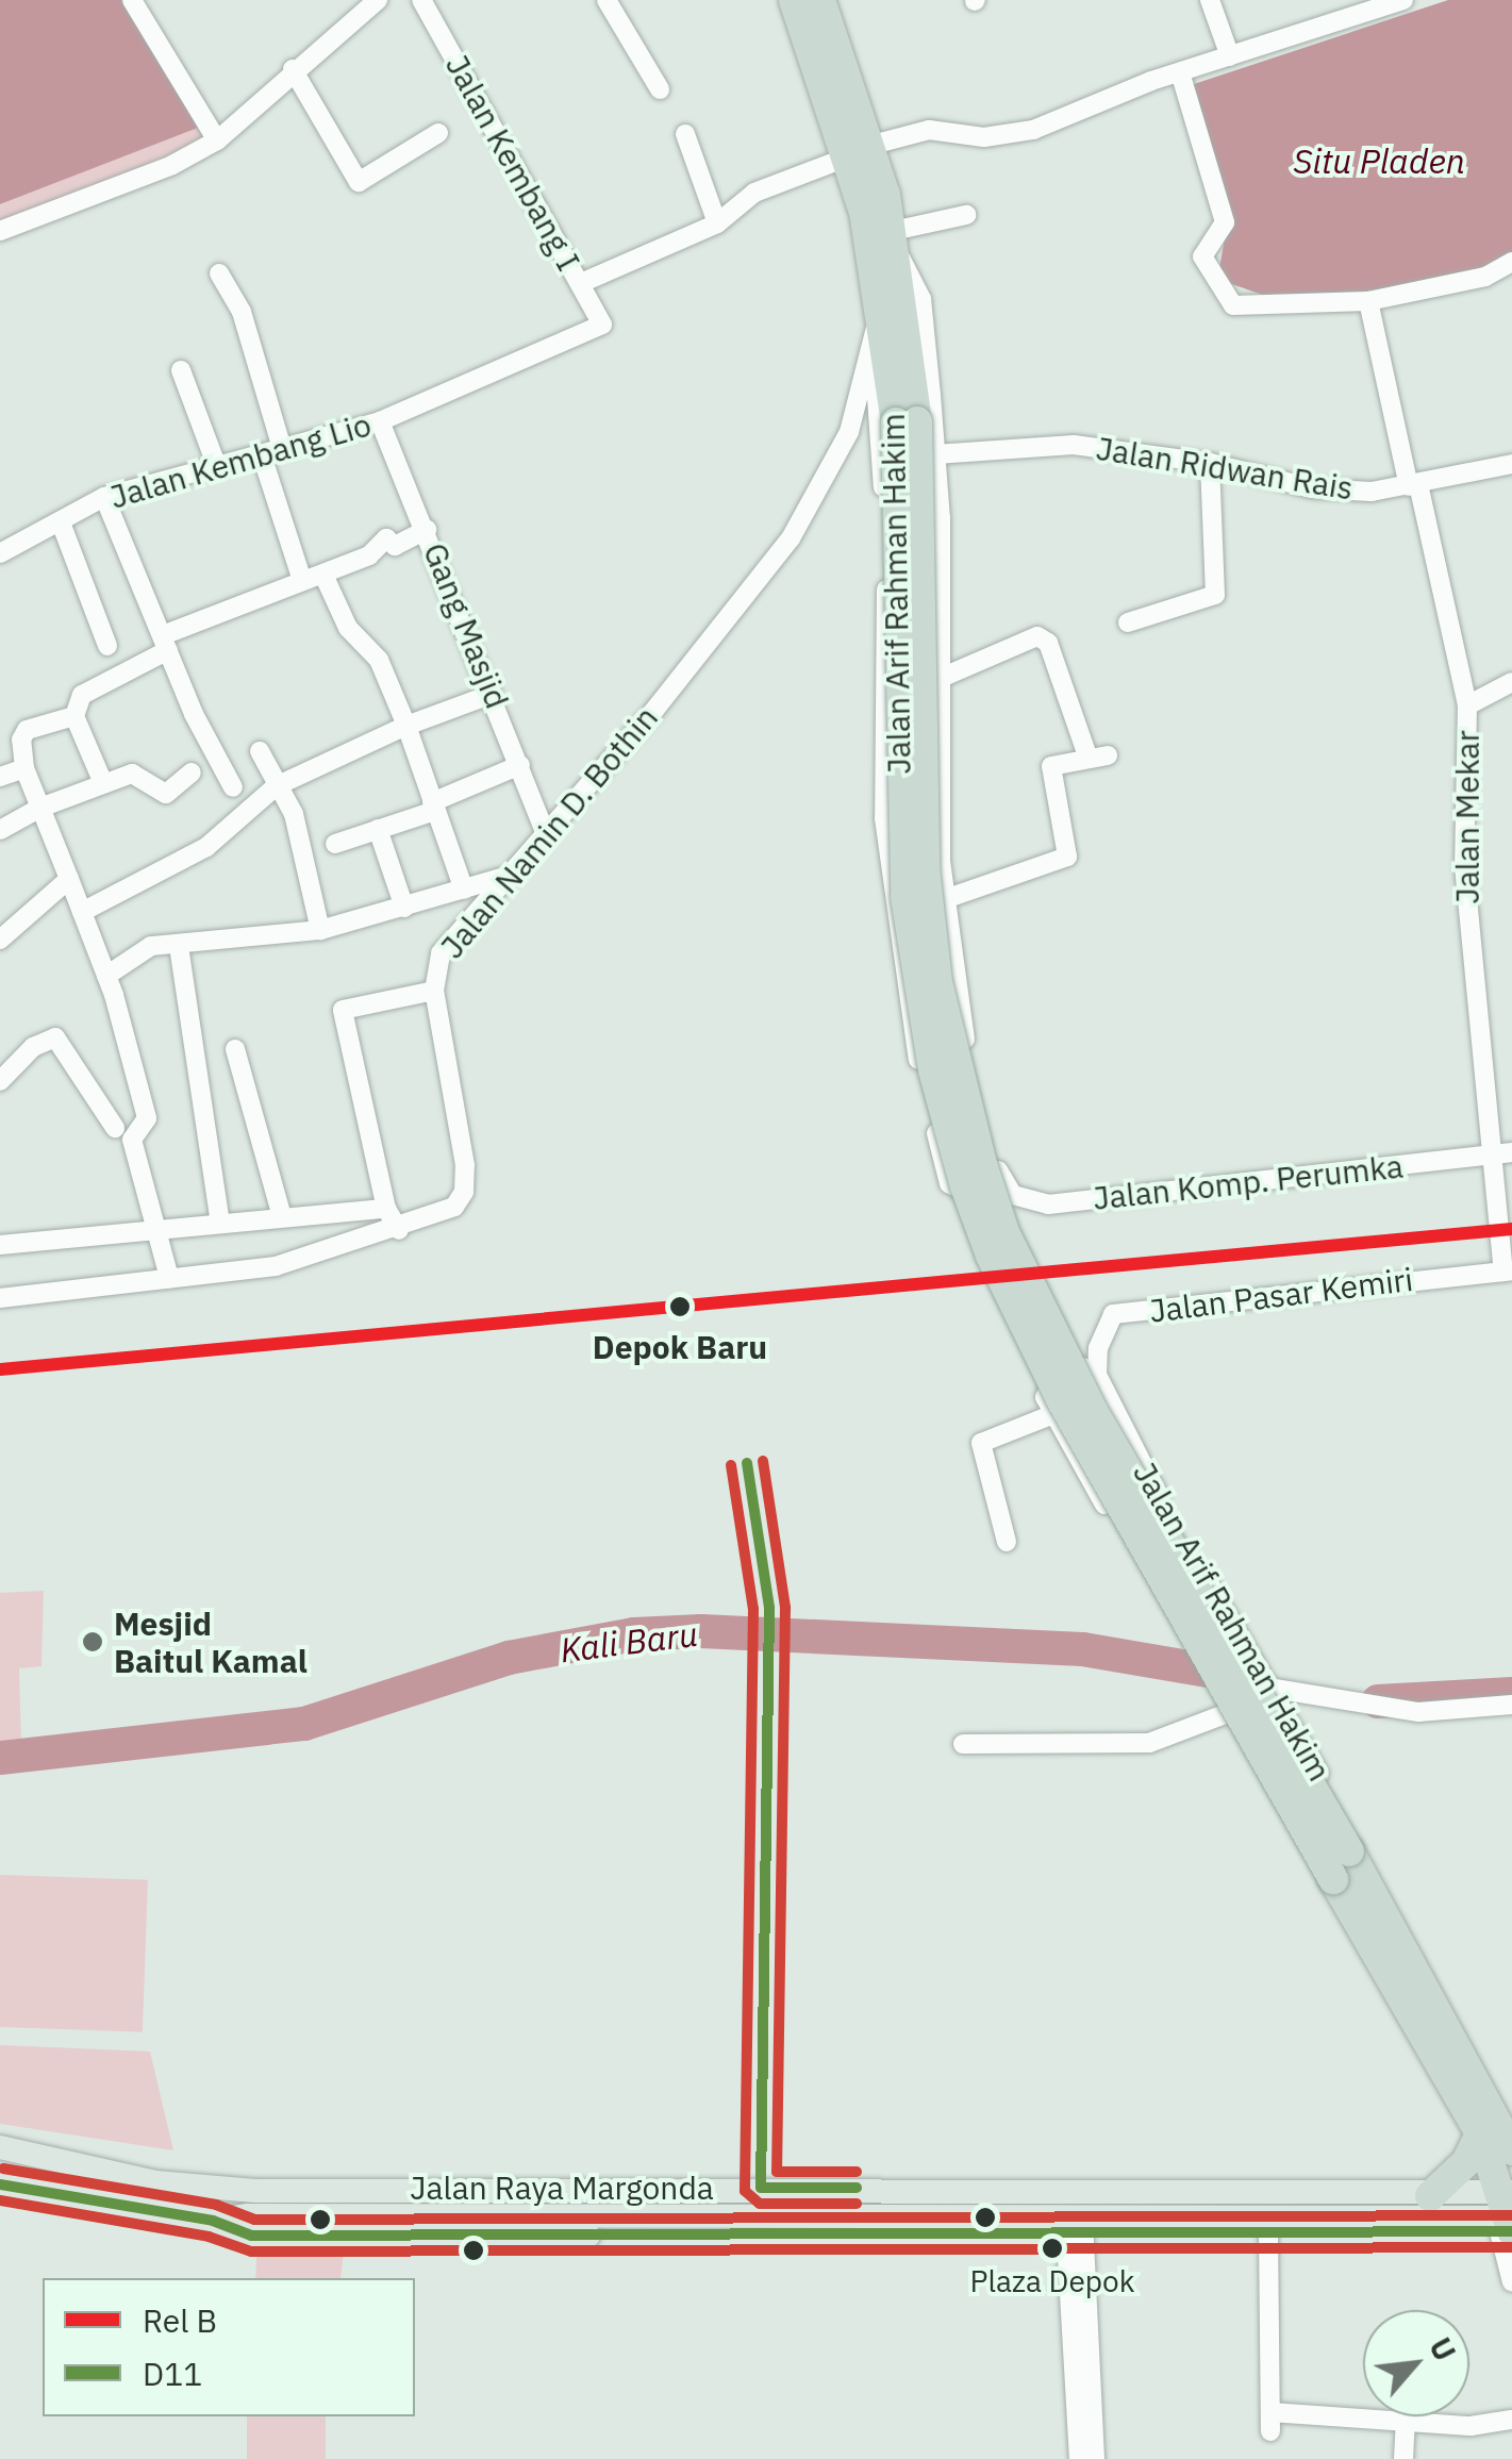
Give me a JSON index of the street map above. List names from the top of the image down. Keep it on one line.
{"streets":{"highway":["Jalan Arif Rahman Hakim"],"main road":["Jalan Raya Margonda"],"street":["Jalan Kembang I","Jalan Kembang Lio","Jalan Ridwan Rais","Gang Masjid","Jalan Mekar","Jalan Namin D. Bothin","Jalan Komp. Perumka","Jalan Pasar Kemiri"]},"crossings":[["Jalan Kembang I","Jalan Kembang Lio"],["Jalan Kembang Lio","Gang Masjid"],["Jalan Ridwan Rais","Jalan Arif Rahman Hakim"],["Jalan Ridwan Rais","Jalan Mekar"],["Jalan Arif Rahman Hakim","Jalan Namin D. Bothin"],["Jalan Arif Rahman Hakim","Jalan Komp. Perumka"],["Jalan Arif Rahman Hakim","Jalan Pasar Kemiri"],["Jalan Arif Rahman Hakim","Jalan Raya Margonda"],["Gang Masjid","Jalan Namin D. Bothin"],["Jalan Mekar","Jalan Komp. Perumka"],["Jalan Mekar","Jalan Pasar Kemiri"]],"water":["Situ Pladen","Kali Baru"],"places":["Depok Baru","Mesjid Baitul Kamal","Plaza Depok"],"lines":["rail line B","transit line D11"],"legend":["Rel B","D11"],"north":"top right"}
